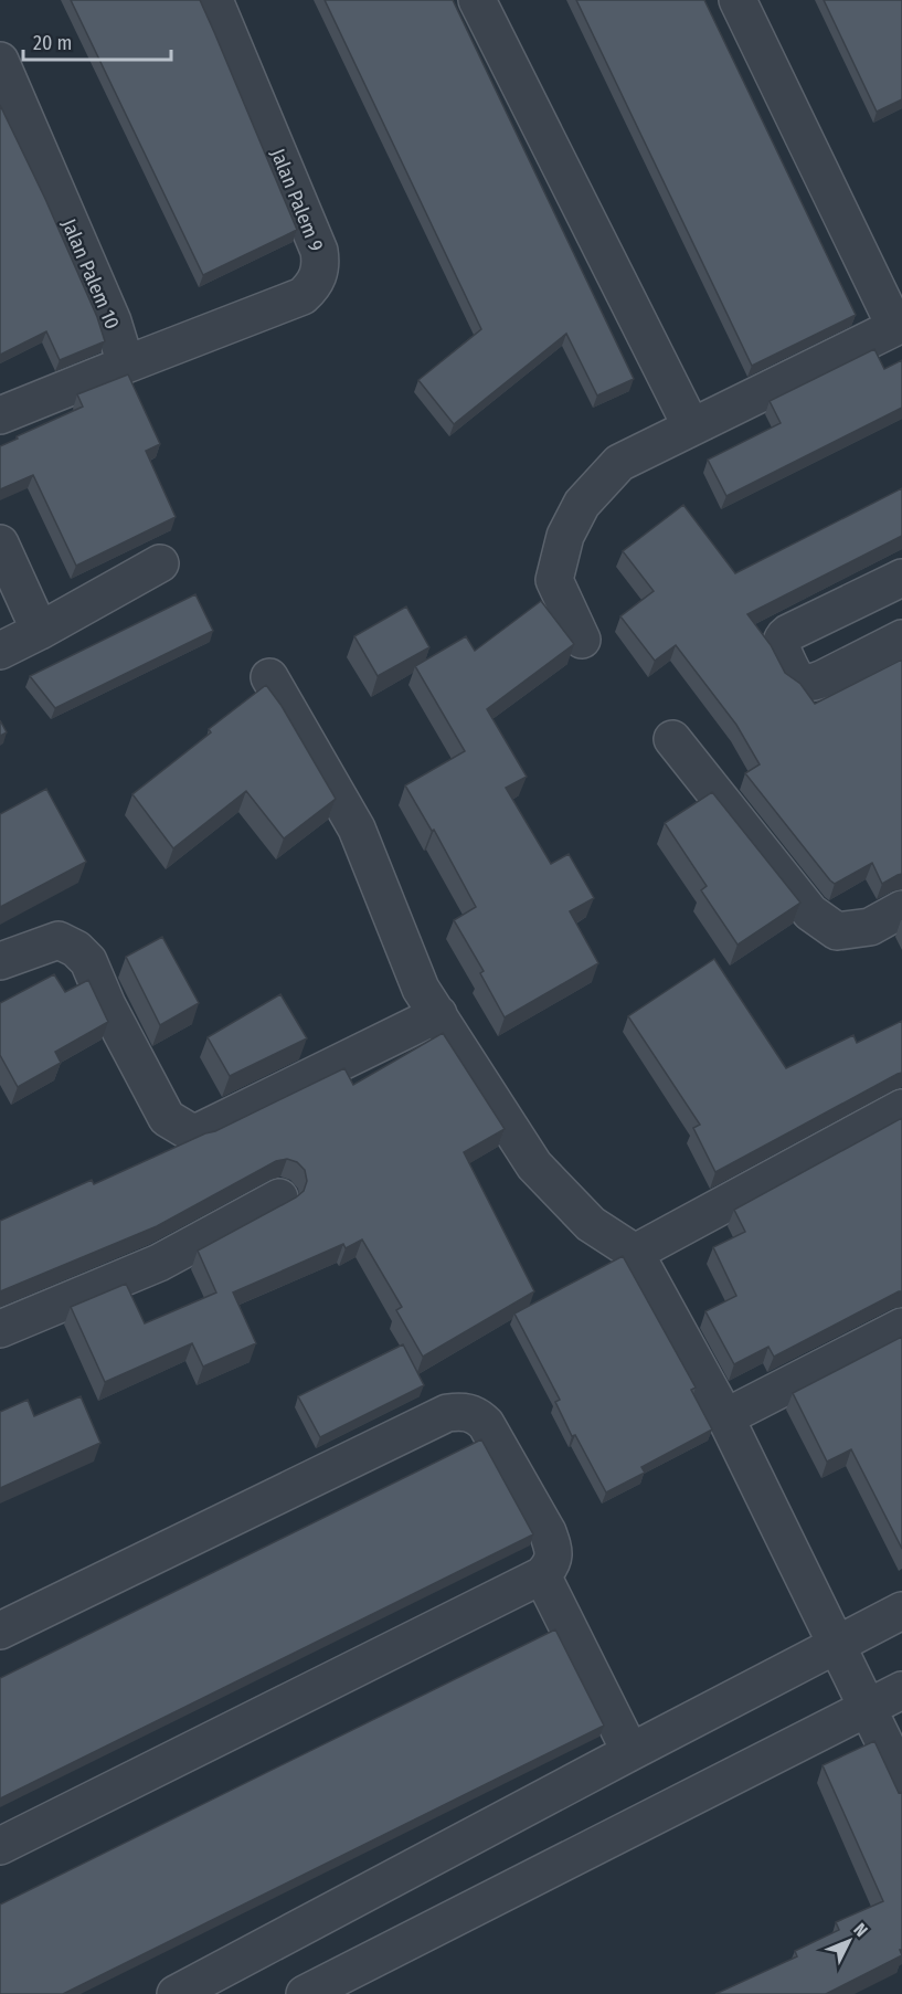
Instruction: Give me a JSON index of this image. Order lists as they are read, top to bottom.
{
  "streets": {
    "street": ["Jalan Palem 9", "Jalan Palem 10"]
  },
  "crossings": [
    ["Jalan Palem 9", "Jalan Palem 10"]
  ],
  "scale_bar": "20 m",
  "north": "top right"
}
